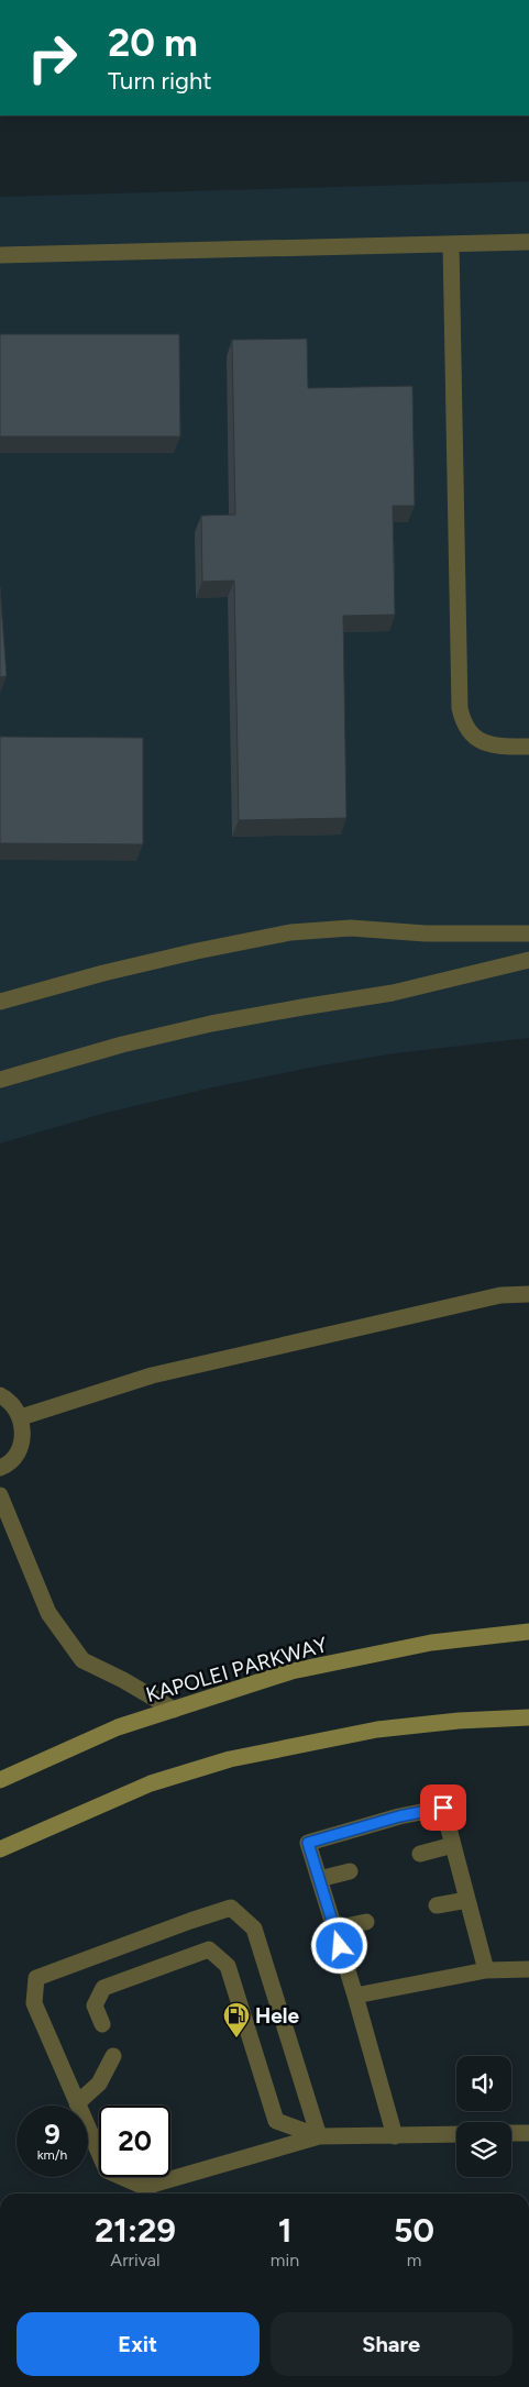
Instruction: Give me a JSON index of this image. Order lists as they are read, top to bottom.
{
  "streets": {
    "main road": ["KAPOLEI PARKWAY"]
  },
  "places": {
    "fuel station": ["Hele"]
  },
  "page": {
    "turn": ["20 m", "Turn right"],
    "speed": "9 km/h",
    "limit": "20",
    "eta": [
      "21:29",
      "Arrival",
      "1",
      "min",
      "50",
      "m"
    ],
    "buttons": ["Exit", "Share"]
  }
}
